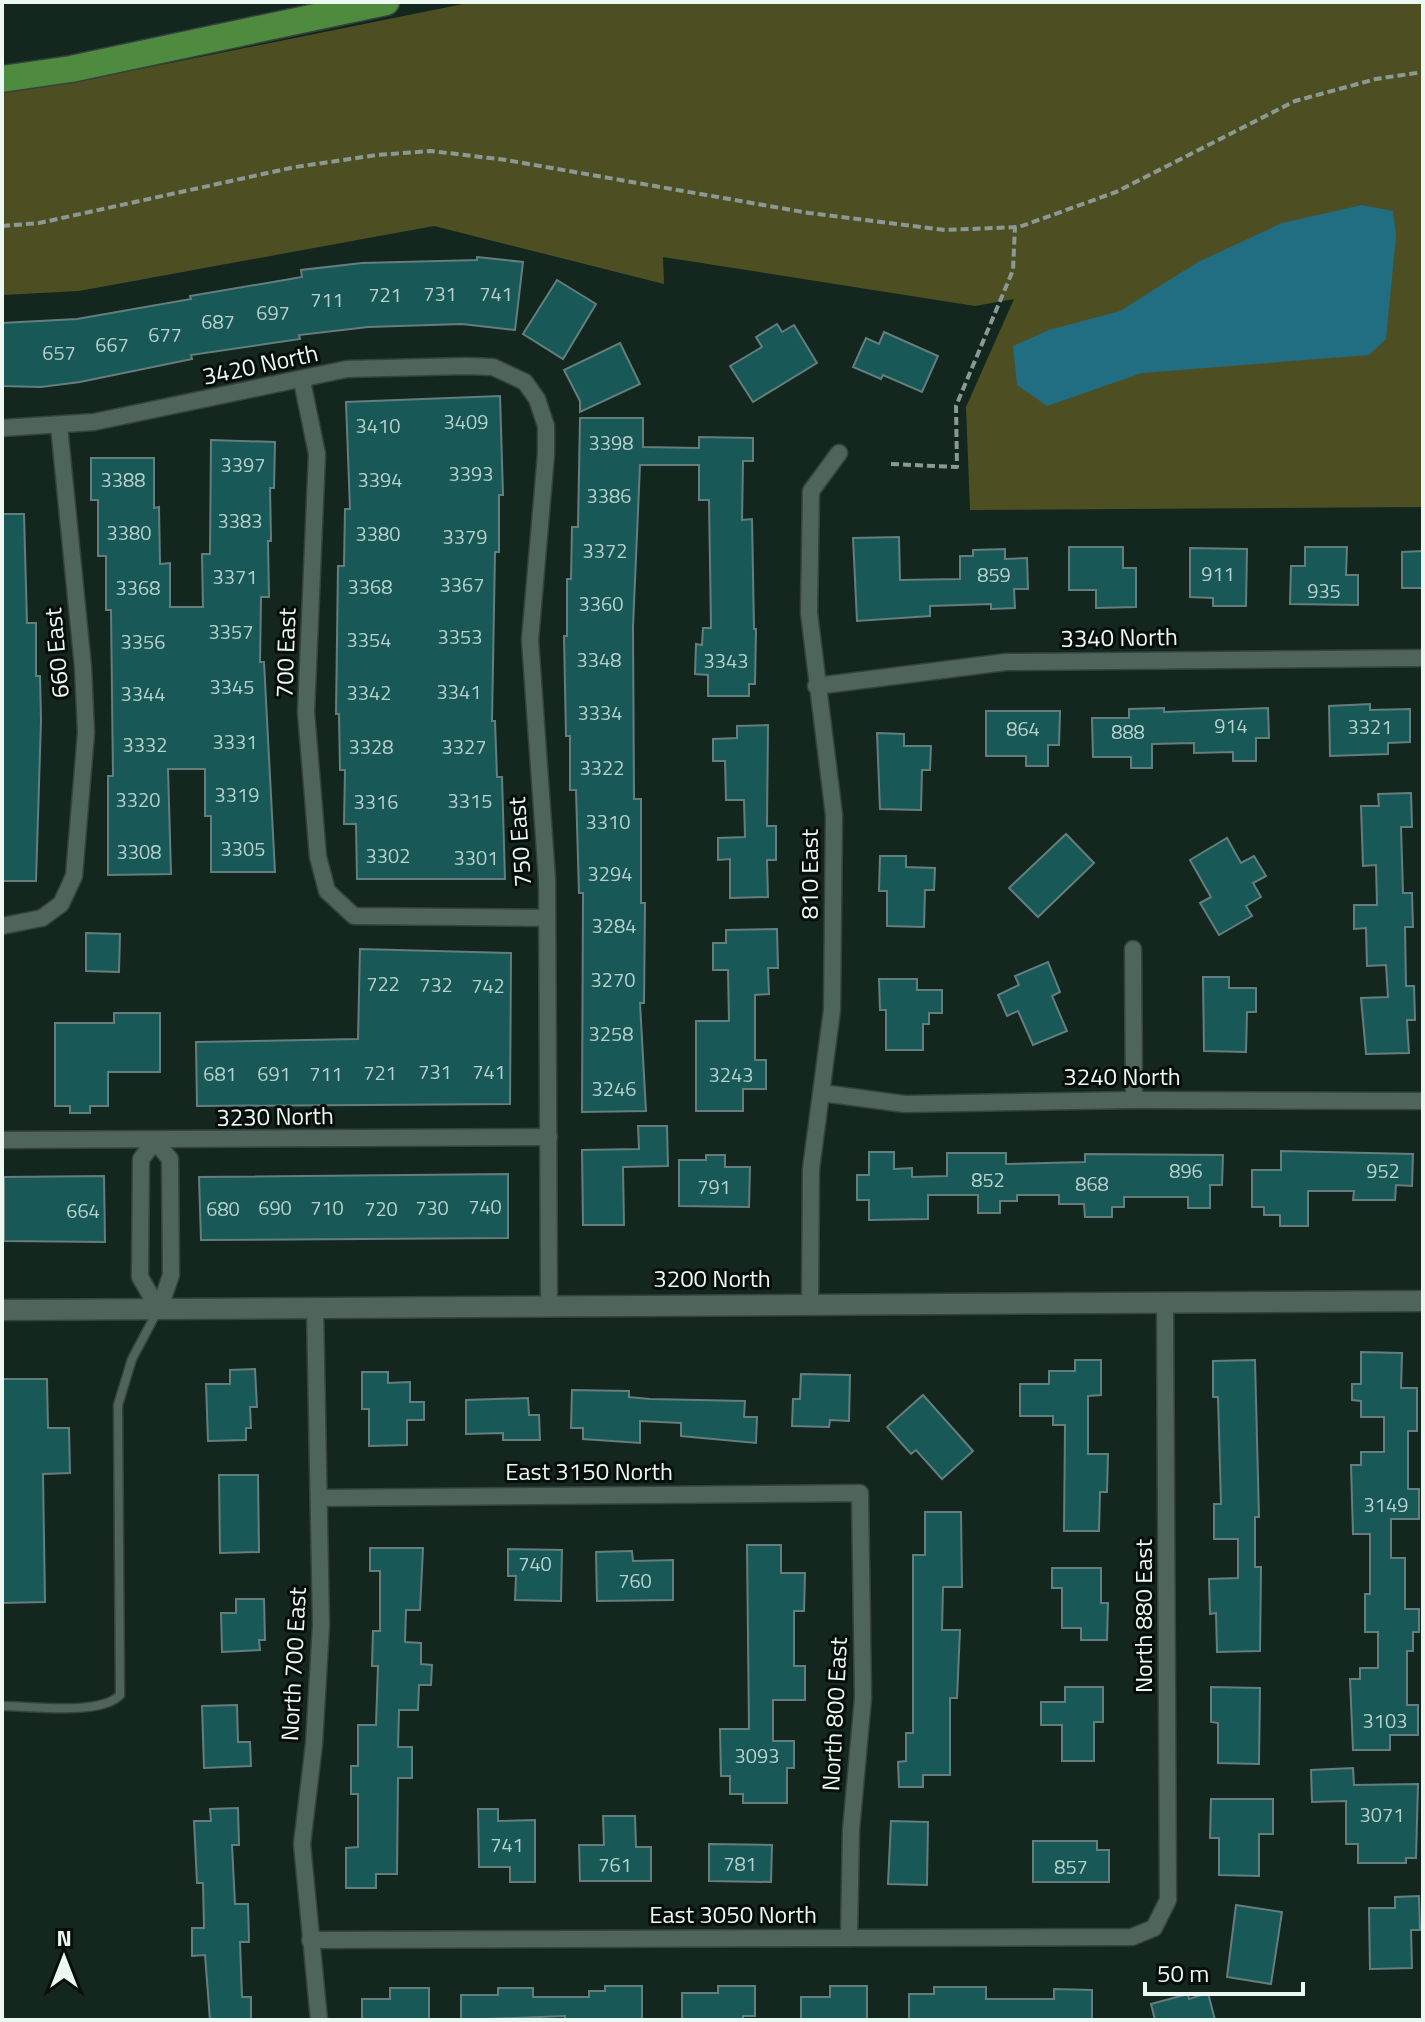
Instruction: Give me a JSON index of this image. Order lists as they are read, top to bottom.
{
  "streets": {
    "street": [
      "3420 North",
      "3340 North",
      "660 East",
      "700 East",
      "750 East",
      "810 East",
      "3240 North",
      "3230 North",
      "3200 North",
      "East 3150 North",
      "North 880 East",
      "North 700 East",
      "North 800 East",
      "East 3050 North"
    ]
  },
  "crossings": [
    ["3420 North", "660 East"],
    ["3420 North", "700 East"],
    ["3420 North", "750 East"],
    ["3340 North", "810 East"],
    ["700 East", "750 East"],
    ["750 East", "3230 North"],
    ["750 East", "3200 North"],
    ["810 East", "3240 North"],
    ["810 East", "3200 North"],
    ["3200 North", "North 880 East"],
    ["3200 North", "North 700 East"],
    ["East 3150 North", "North 700 East"],
    ["East 3150 North", "North 800 East"],
    ["North 880 East", "East 3050 North"],
    ["North 700 East", "East 3050 North"],
    ["North 800 East", "East 3050 North"]
  ],
  "house_numbers": [
    "731",
    "741",
    "721",
    "711",
    "697",
    "687",
    "677",
    "667",
    "657",
    "3409",
    "3410",
    "3398",
    "3397",
    "3393",
    "3388",
    "3394",
    "3386",
    "3383",
    "3380",
    "3380",
    "3379",
    "3372",
    "911",
    "859",
    "3371",
    "3367",
    "3368",
    "3368",
    "935",
    "3360",
    "3357",
    "3353",
    "3354",
    "3356",
    "3348",
    "3343",
    "3345",
    "3341",
    "3342",
    "3344",
    "3334",
    "914",
    "3321",
    "864",
    "888",
    "3331",
    "3332",
    "3328",
    "3327",
    "3322",
    "3319",
    "3320",
    "3315",
    "3316",
    "3310",
    "3305",
    "3308",
    "3302",
    "3301",
    "3294",
    "3284",
    "3270",
    "722",
    "732",
    "742",
    "3258",
    "731",
    "741",
    "721",
    "681",
    "691",
    "711",
    "3243",
    "3246",
    "896",
    "952",
    "852",
    "868",
    "791",
    "740",
    "690",
    "710",
    "730",
    "680",
    "720",
    "664",
    "3149",
    "740",
    "760",
    "3103",
    "3093",
    "3071",
    "741",
    "781",
    "761",
    "857"
  ],
  "scale_bar": "50 m",
  "north": "top"
}
